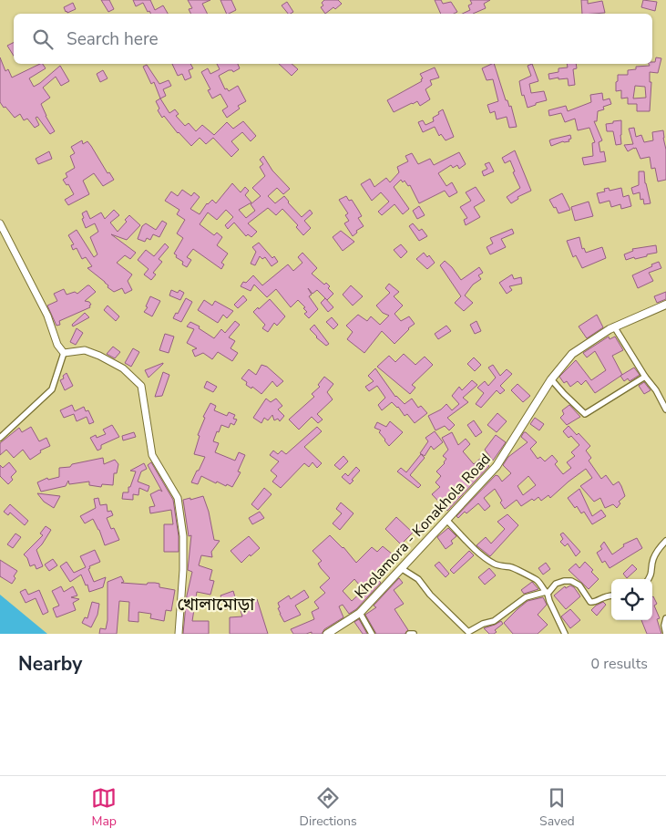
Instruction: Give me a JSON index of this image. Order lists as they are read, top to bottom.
{
  "streets": {
    "main road": ["Kholamora - Konakhola Road"]
  },
  "districts": ["খোলামোড়া"],
  "page": {
    "search": "Search here",
    "heading": ["Nearby", "0 results"],
    "nav": ["Map", "Directions", "Saved"]
  }
}
